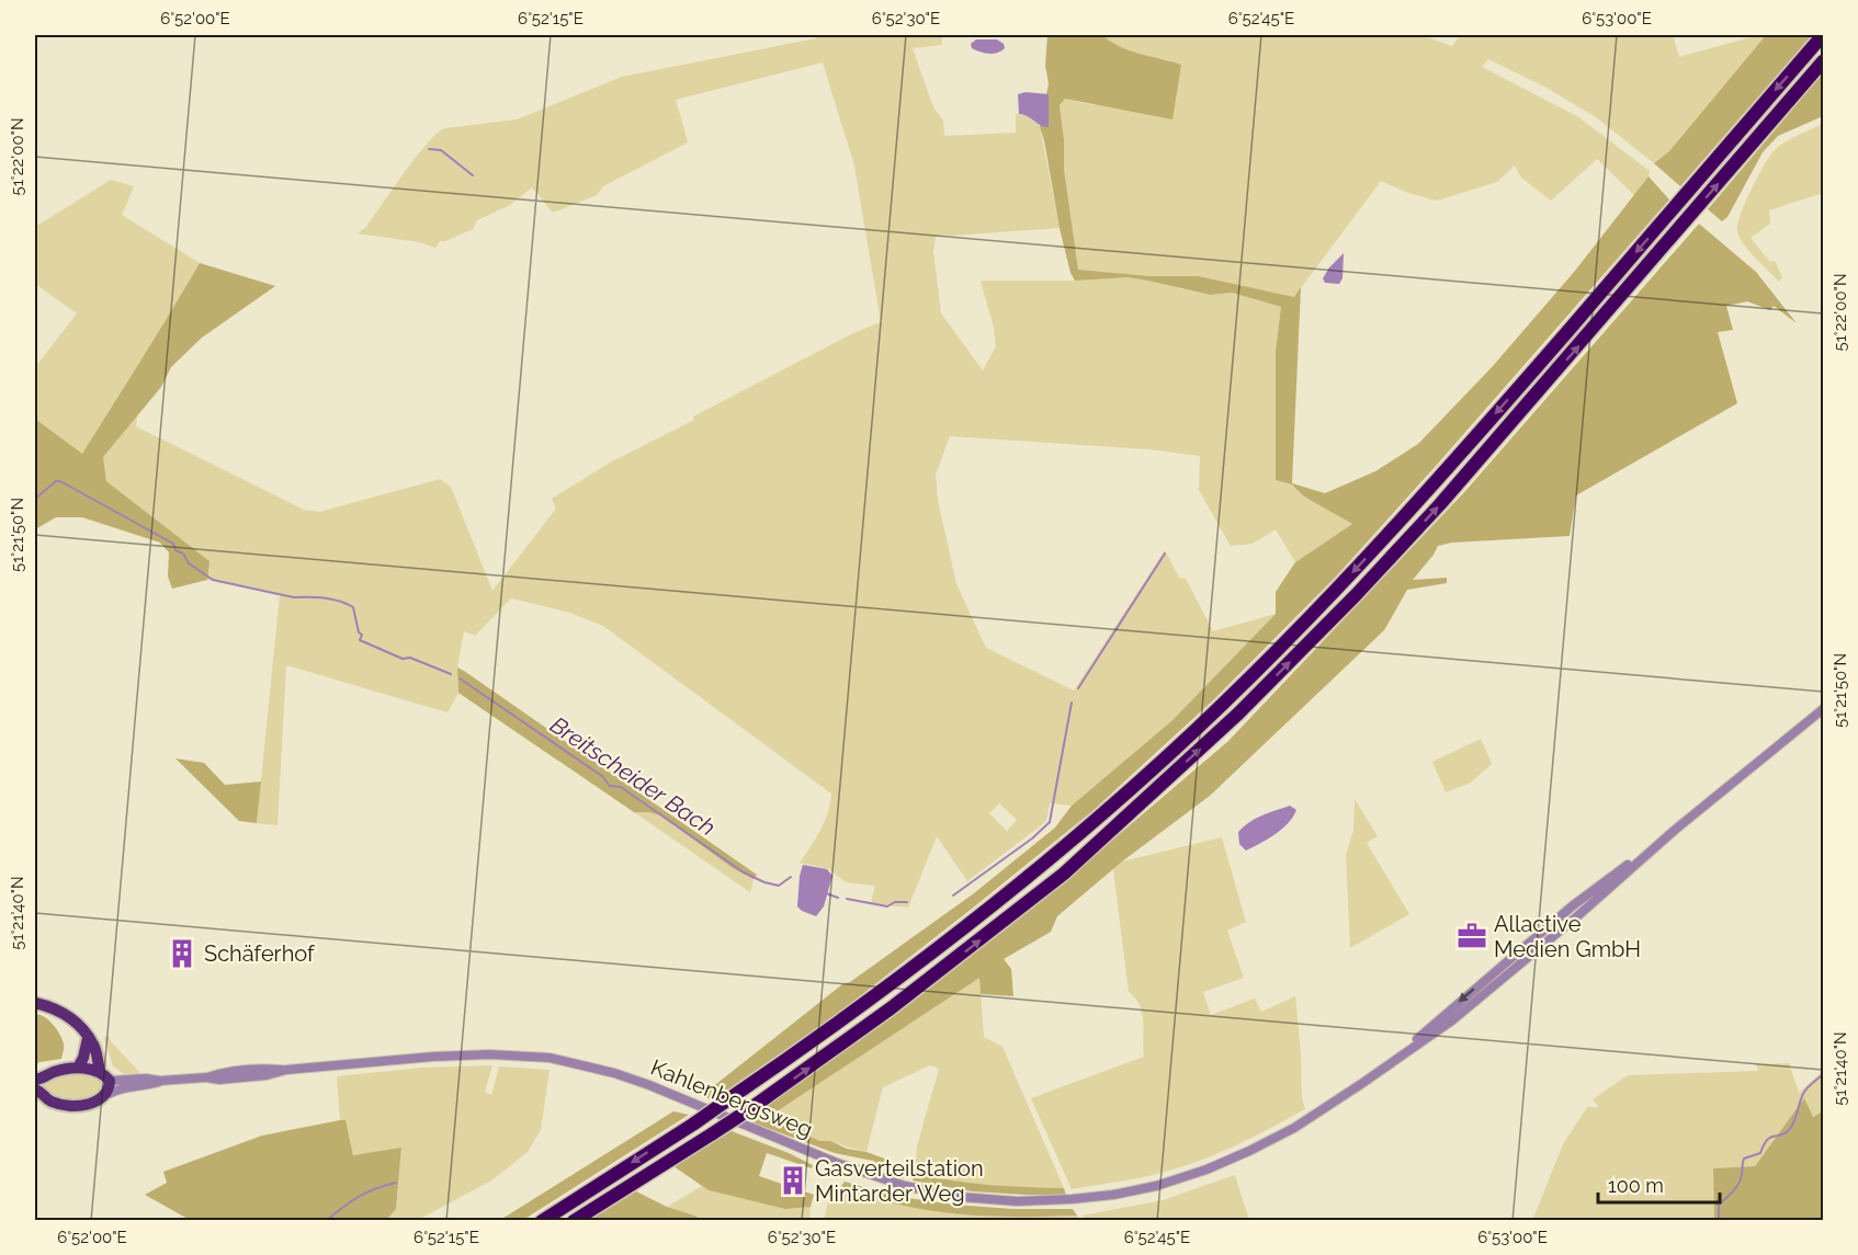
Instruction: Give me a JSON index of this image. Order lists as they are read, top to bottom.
{
  "streets": {
    "main road": ["Kahlenbergsweg"]
  },
  "water": ["Breitscheider Bach"],
  "places": {
    "office": ["Allactive Medien GmbH"],
    "building": ["Schäferhof", "Gasverteilstation Mintarder Weg"]
  },
  "scale_bar": "100 m",
  "coordinates": [
    "6°52'00\"E",
    "6°52'15\"E",
    "6°52'30\"E",
    "6°52'45\"E",
    "6°53'00\"E",
    "51°22'00\"N",
    "51°21'50\"N",
    "51°21'40\"N"
  ]
}
